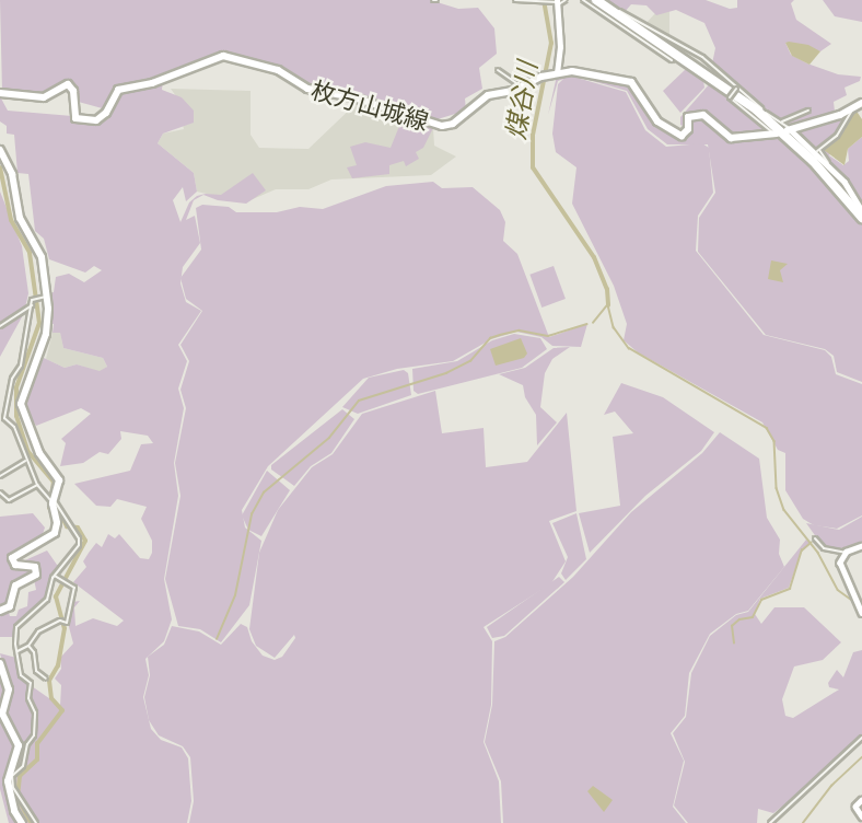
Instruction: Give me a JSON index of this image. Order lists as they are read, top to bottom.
{
  "streets": {
    "main road": ["枚方山城線"]
  },
  "water": ["煤谷川"]
}
